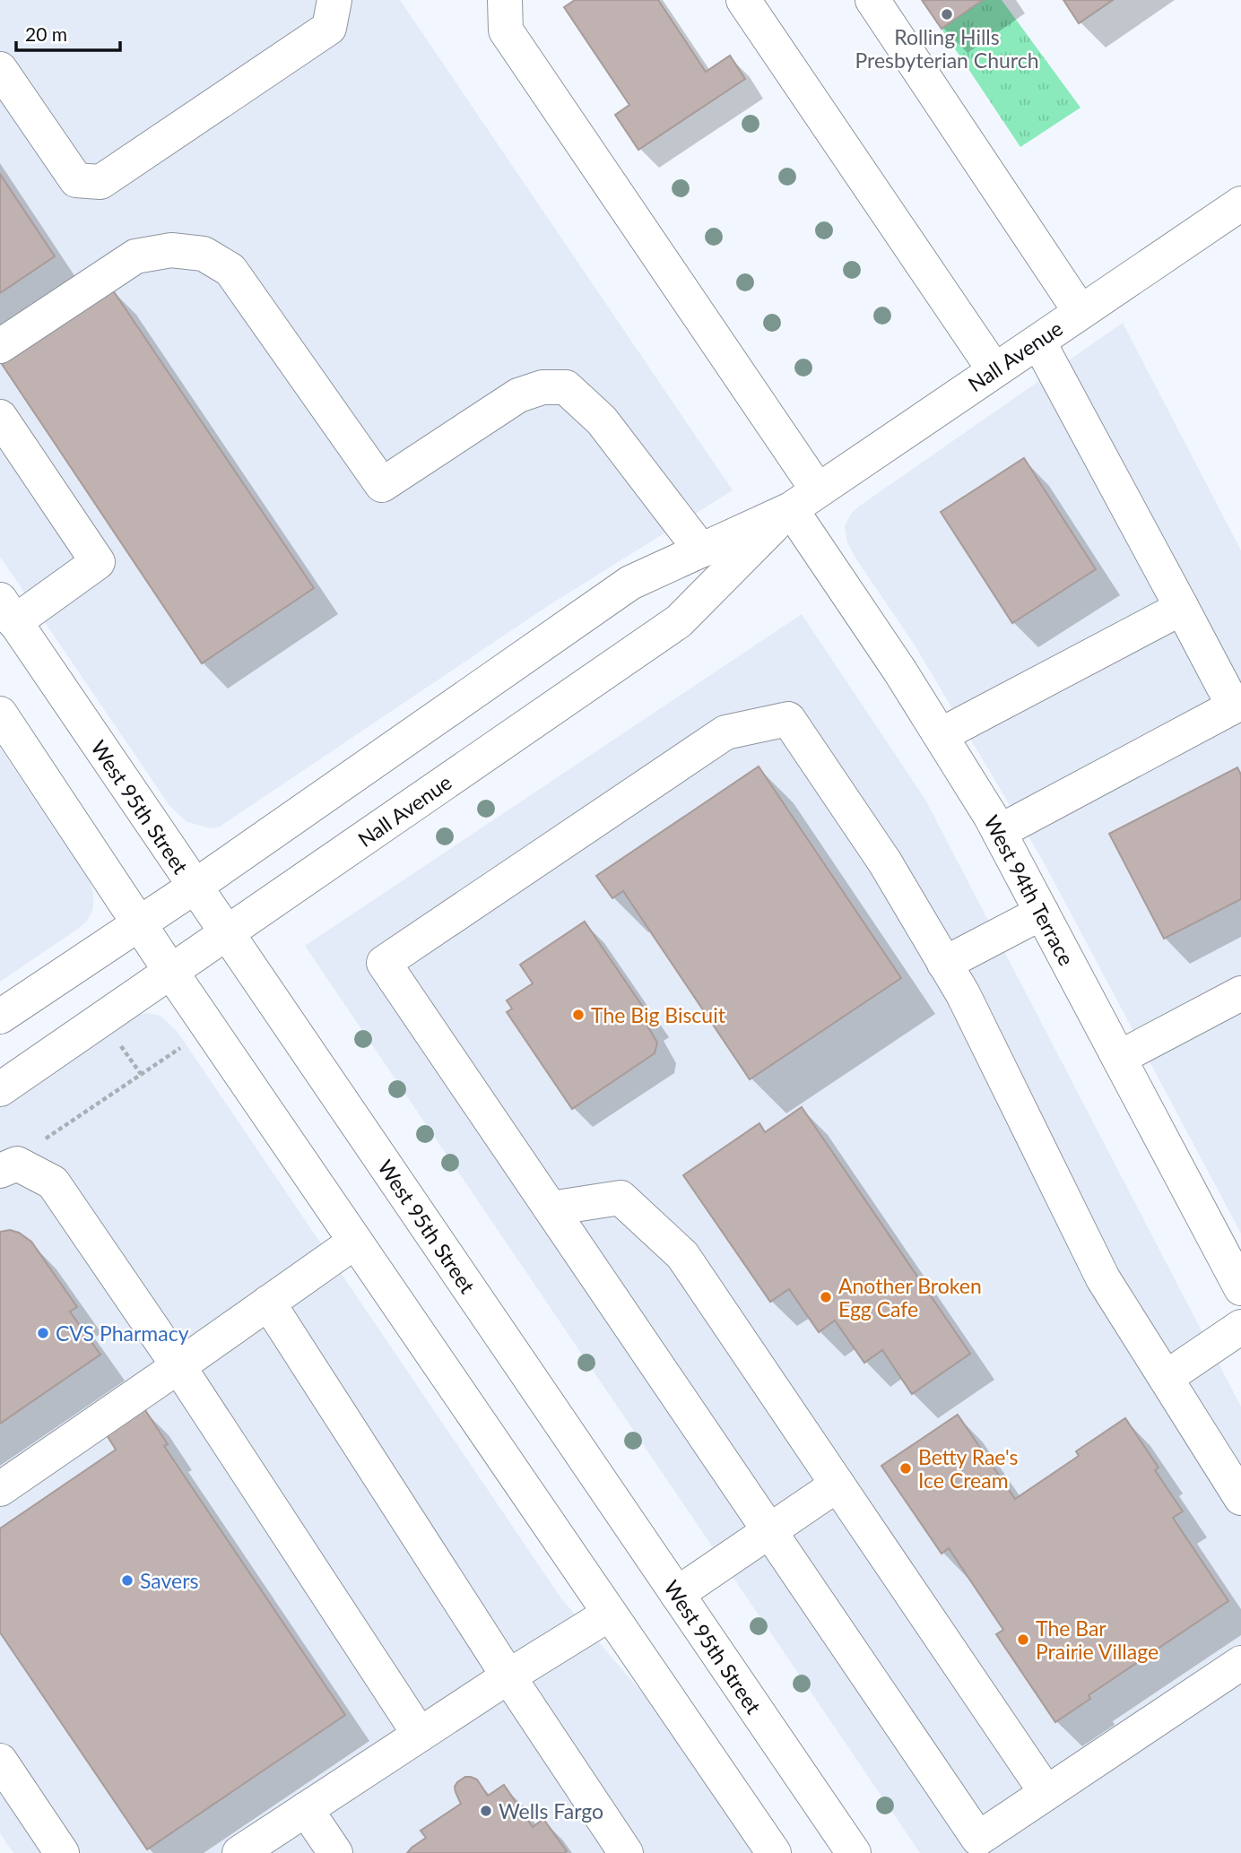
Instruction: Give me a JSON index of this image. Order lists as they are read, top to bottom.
{
  "streets": {
    "main road": ["Nall Avenue", "West 95th Street", "West 94th Terrace"]
  },
  "crossings": [
    ["Nall Avenue", "West 95th Street"],
    ["Nall Avenue", "West 94th Terrace"]
  ],
  "places": [
    "Rolling Hills Presbyterian Church",
    "The Big Biscuit",
    "Another Broken Egg Cafe",
    "CVS Pharmacy",
    "Betty Rae's Ice Cream",
    "Savers",
    "The Bar Prairie Village",
    "Wells Fargo"
  ],
  "scale_bar": "20 m"
}
